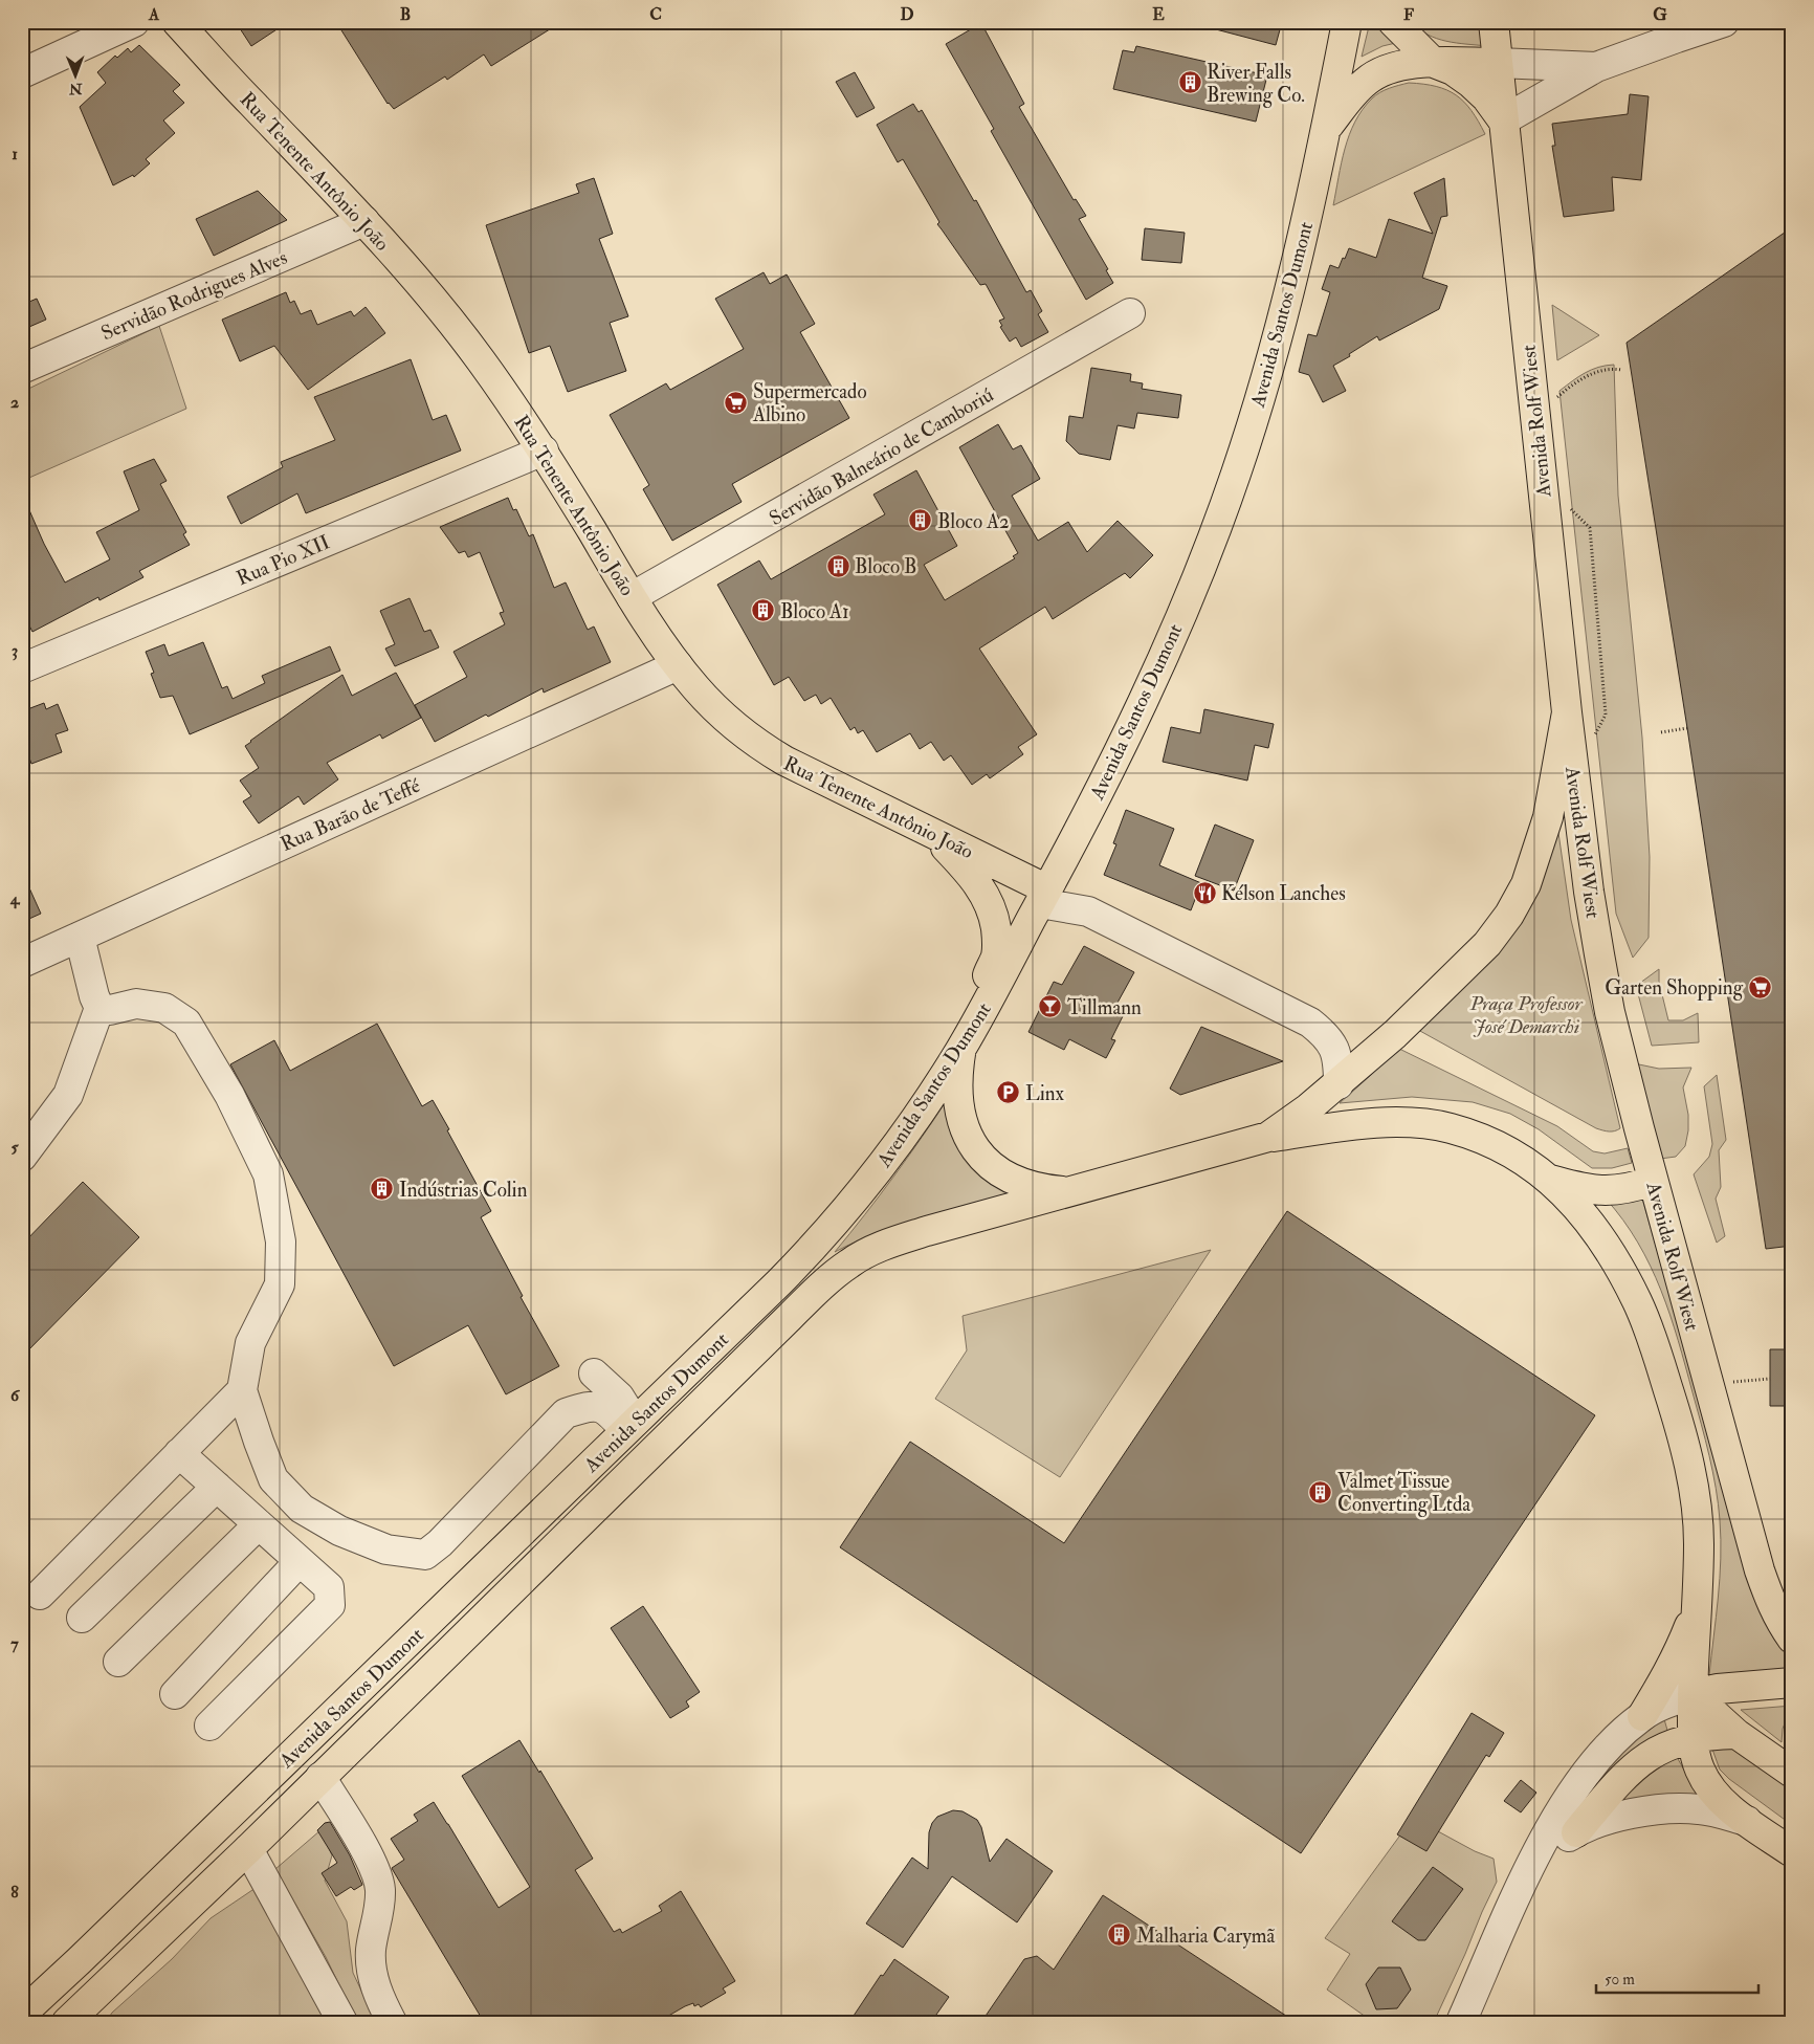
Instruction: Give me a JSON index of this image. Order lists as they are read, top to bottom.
{
  "streets": {
    "main road": ["Rua Tenente Antônio João", "Avenida Santos Dumont", "Avenida Rolf Wiest"],
    "street": [
      "Servidão Rodrigues Alves",
      "Servidão Balneário de Camboriú",
      "Rua Pio XII",
      "Rua Barão de Teffé"
    ]
  },
  "crossings": [
    ["Rua Tenente Antônio João", "Servidão Rodrigues Alves"],
    ["Rua Tenente Antônio João", "Avenida Santos Dumont"],
    ["Rua Tenente Antônio João", "Servidão Balneário de Camboriú"],
    ["Rua Tenente Antônio João", "Rua Pio XII"],
    ["Rua Tenente Antônio João", "Rua Barão de Teffé"]
  ],
  "parks": ["Praça Professor José Demarchi"],
  "places": {
    "building": [
      "River Falls Brewing Co.",
      "Bloco A2",
      "Bloco B",
      "Bloco A1",
      "Indústrias Colin",
      "Valmet Tissue Converting Ltda",
      "Malharia Carymã"
    ],
    "supermarket": ["Supermercado Albino", "Garten Shopping"],
    "restaurant": ["Kélson Lanches"],
    "bar": ["Tillmann"],
    "parking": ["Linx"]
  },
  "scale_bar": "50 m",
  "north": "bottom",
  "grid": {
    "columns": [
      "A",
      "B",
      "C",
      "D",
      "E",
      "F",
      "G"
    ],
    "rows": [
      "1",
      "2",
      "3",
      "4",
      "5",
      "6",
      "7",
      "8"
    ]
  }
}
